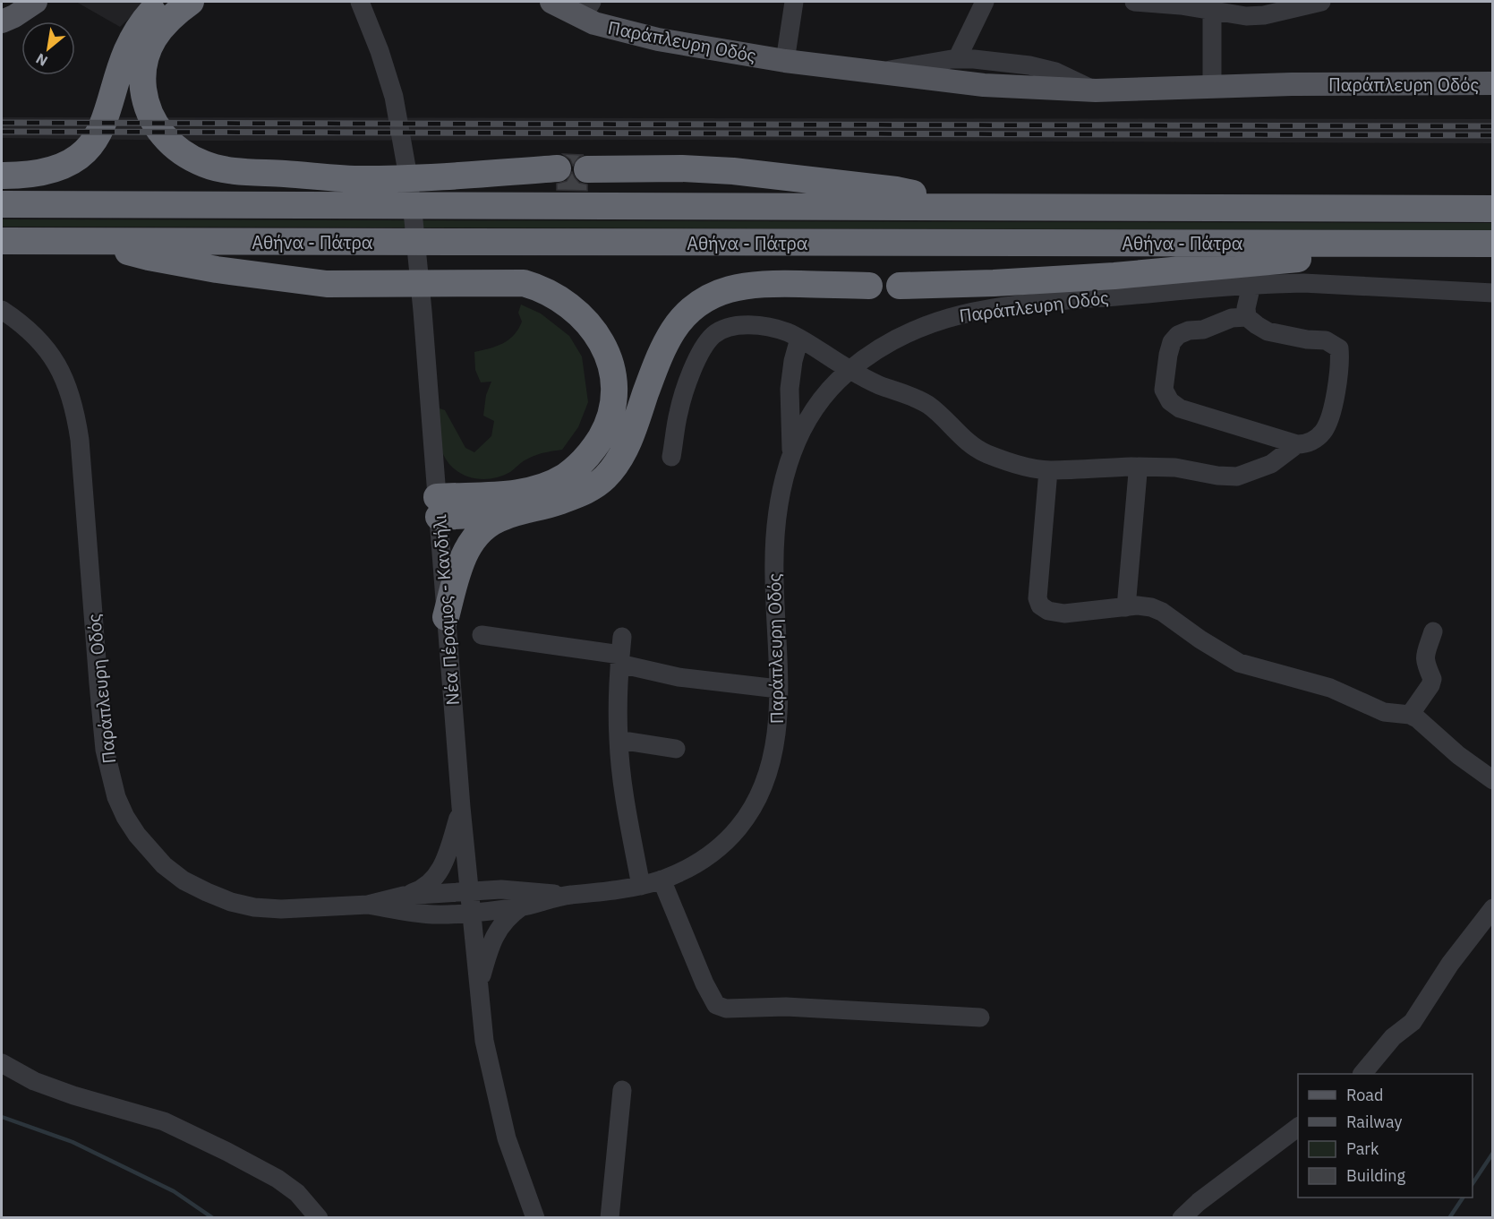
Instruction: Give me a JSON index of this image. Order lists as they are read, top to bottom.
{
  "streets": {
    "highway": ["Αθήνα - Πάτρα"],
    "main road": ["Παράπλευρη Οδός"],
    "street": ["Νέα Πέραμος - Κανδήλι"]
  },
  "crossings": [
    ["Παράπλευρη Οδός", "Νέα Πέραμος - Κανδήλι"]
  ],
  "legend": [
    "Road",
    "Railway",
    "Park",
    "Building"
  ],
  "north": "bottom left"
}
